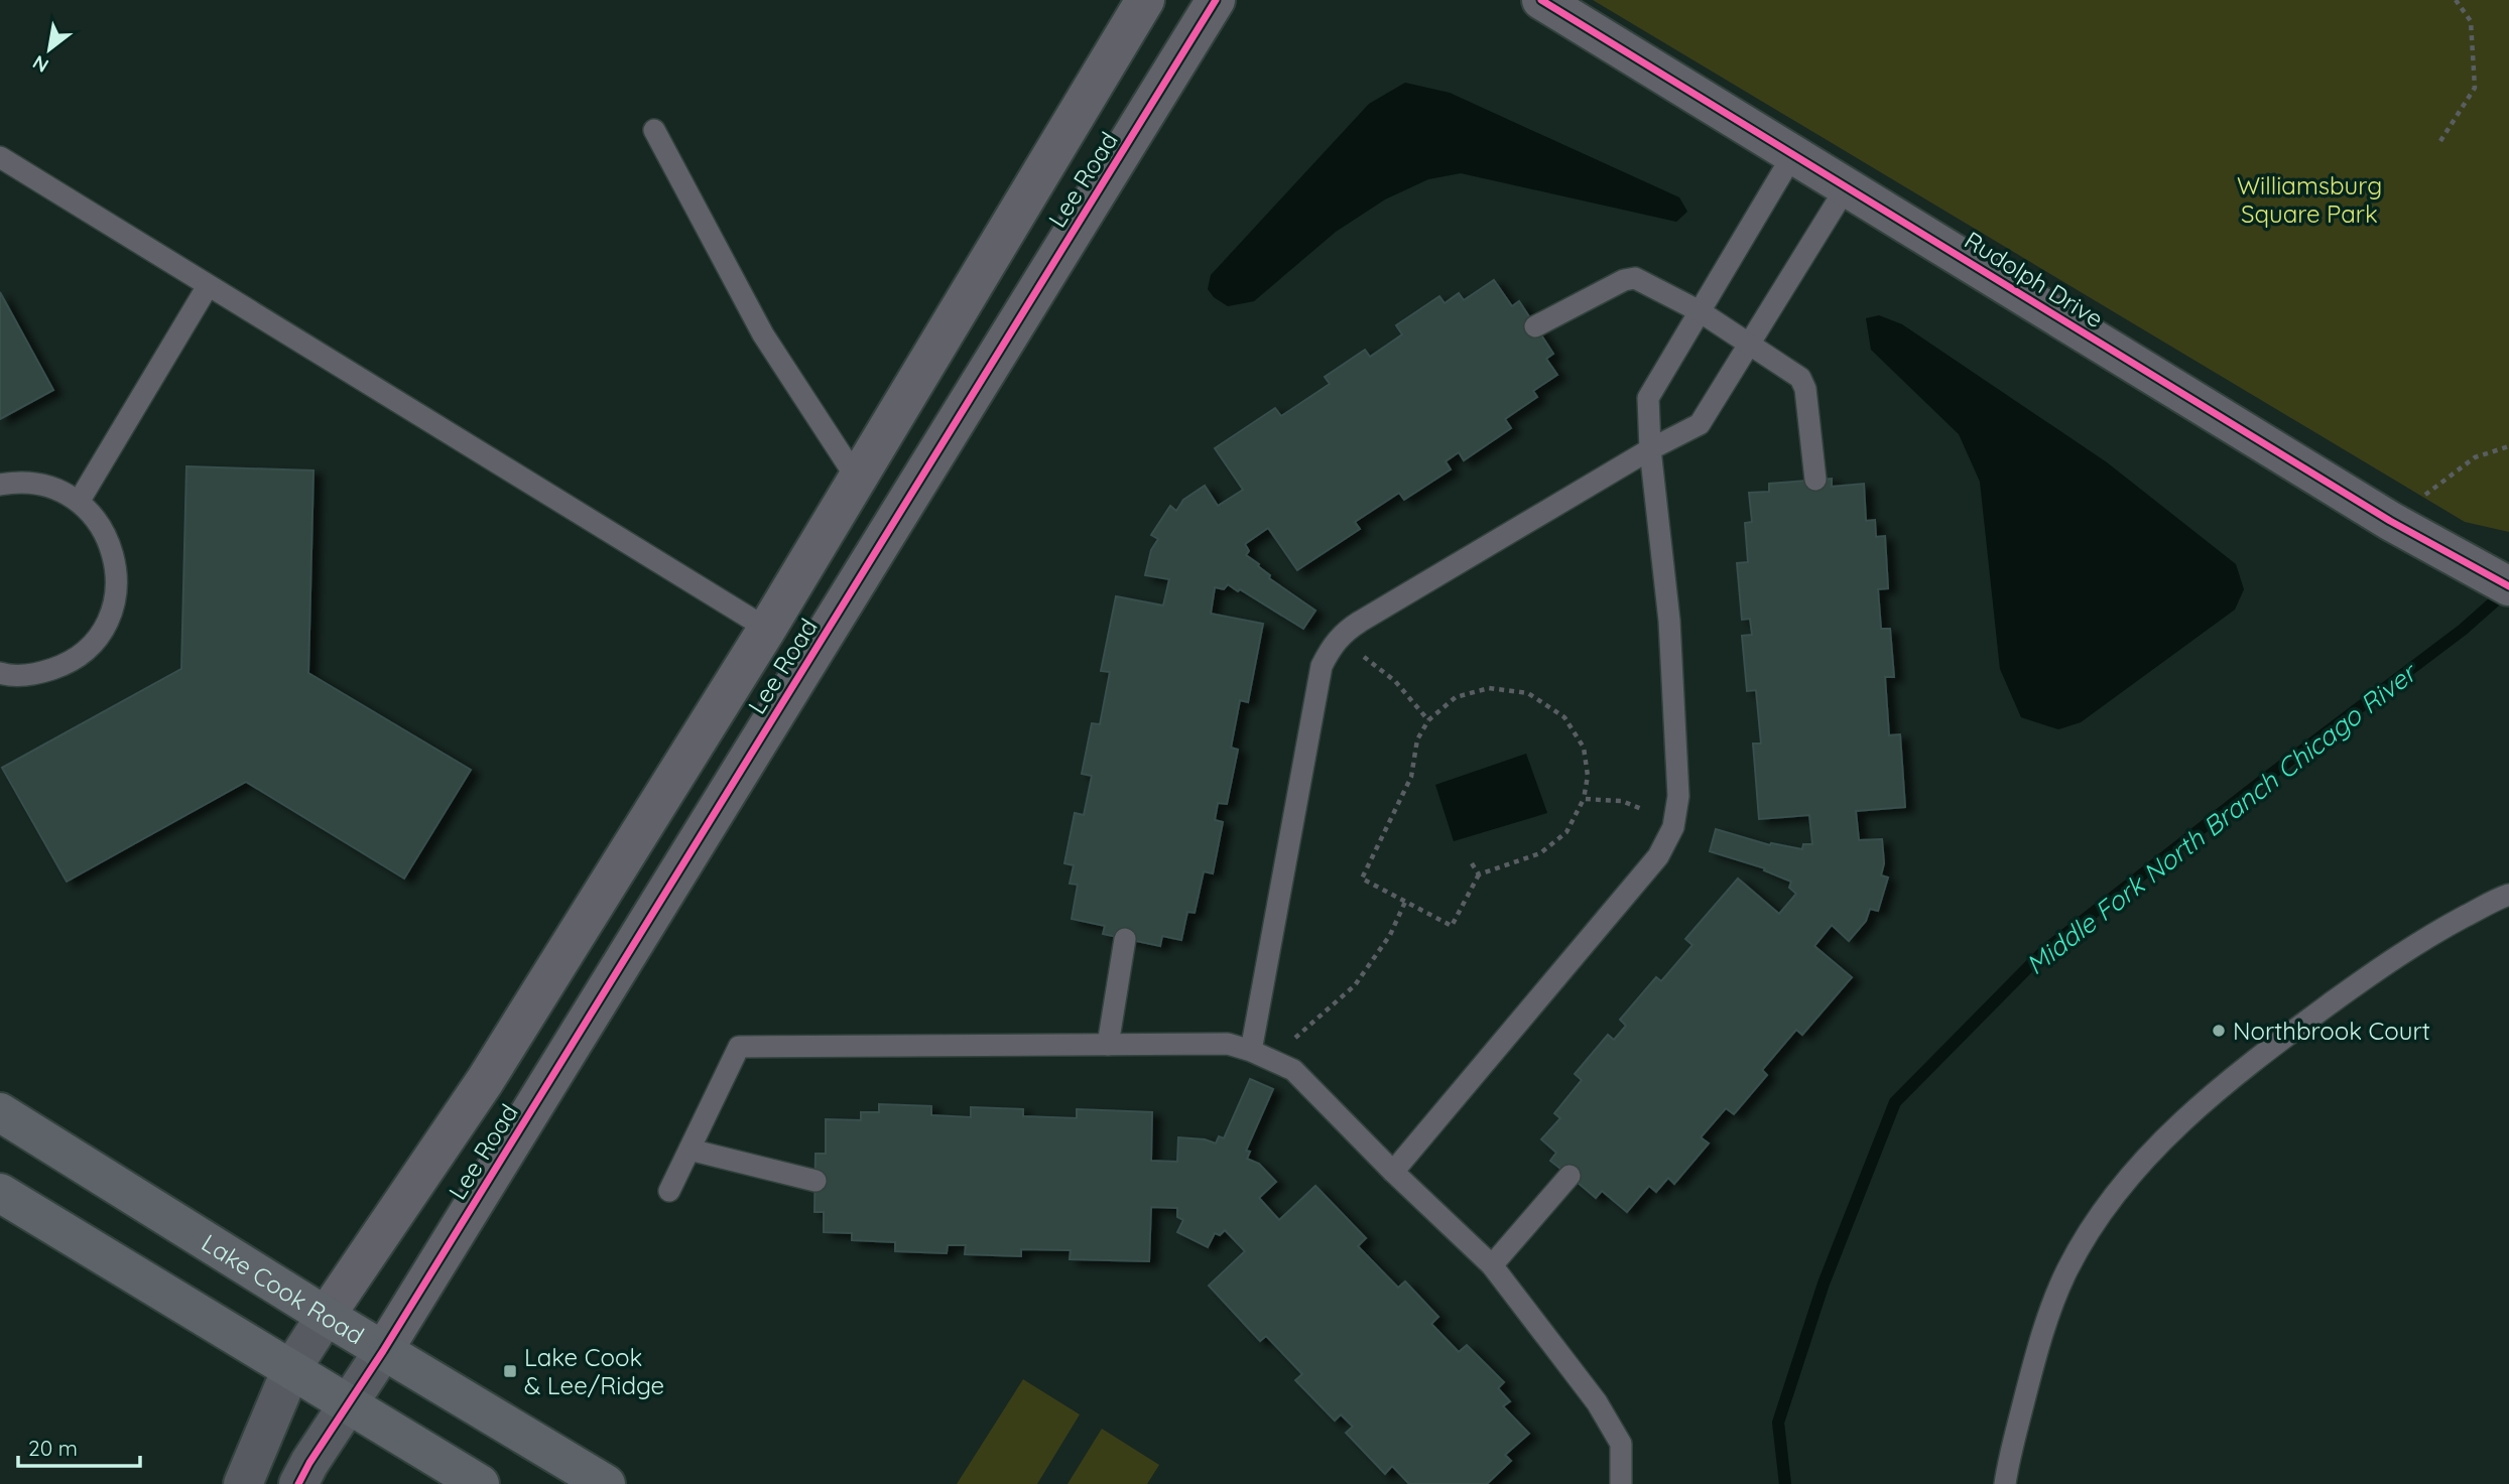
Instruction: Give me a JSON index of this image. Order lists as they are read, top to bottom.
{
  "streets": {
    "main road": ["Lake Cook Road"],
    "street": ["Lee Road", "Rudolph Drive"]
  },
  "crossings": [
    ["Lee Road", "Lake Cook Road"]
  ],
  "water": ["Middle Fork North Branch Chicago River"],
  "parks": ["Williamsburg Square Park"],
  "places": {
    "other": ["Northbrook Court"],
    "transit": ["Lake Cook & Lee/Ridge"]
  },
  "scale_bar": "20 m",
  "north": "bottom left"
}
